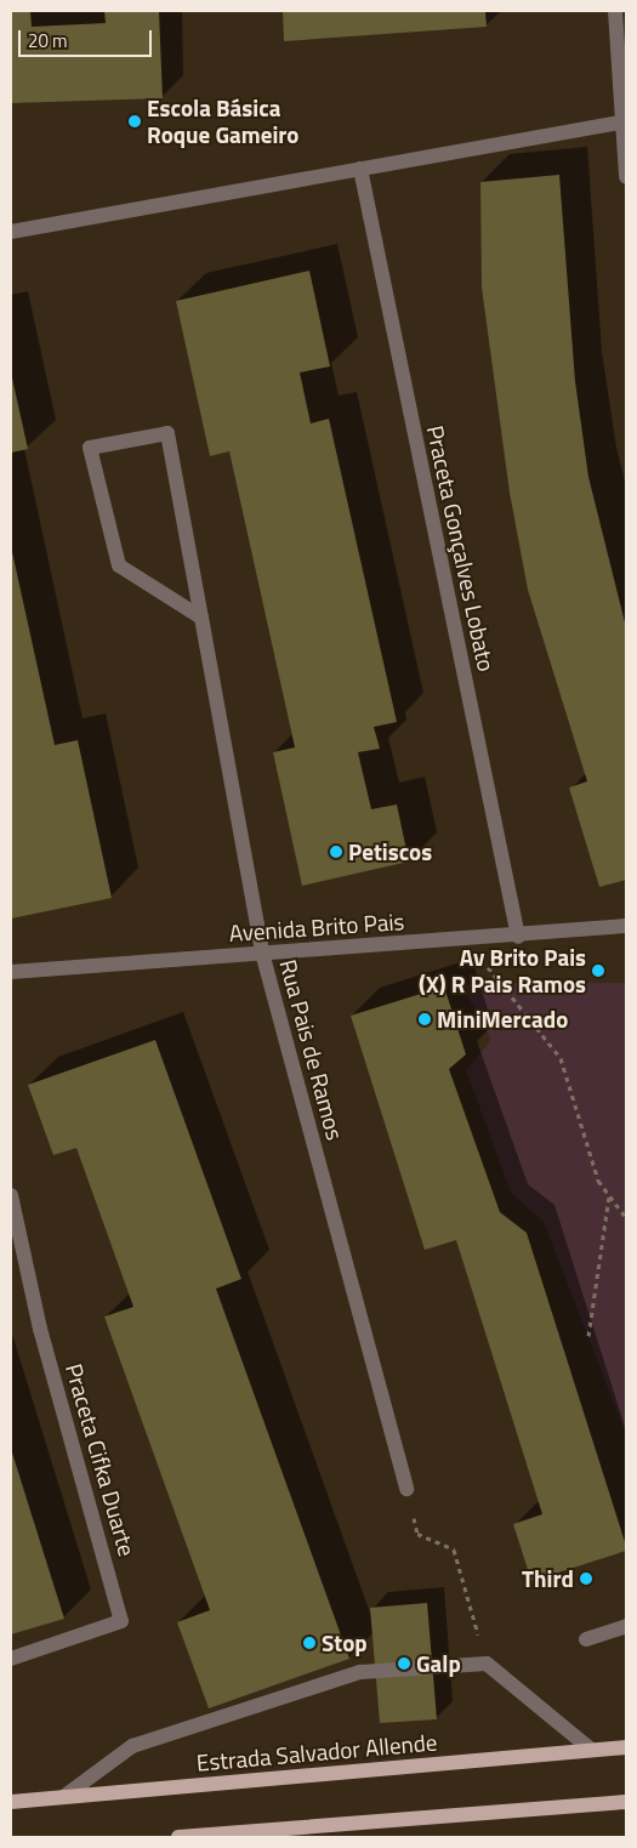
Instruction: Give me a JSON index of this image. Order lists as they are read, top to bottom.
{
  "streets": {
    "main road": ["Estrada Salvador Allende"],
    "street": [
      "Praceta Gonçalves Lobato",
      "Avenida Brito Pais",
      "Rua Pais de Ramos",
      "Praceta Cifka Duarte"
    ]
  },
  "crossings": [
    ["Praceta Gonçalves Lobato", "Avenida Brito Pais"],
    ["Avenida Brito Pais", "Rua Pais de Ramos"]
  ],
  "places": [
    "Escola Básica Roque Gameiro",
    "Petiscos",
    "Av Brito Pais (X) R Pais Ramos",
    "MiniMercado",
    "Third",
    "Stop",
    "Galp"
  ],
  "scale_bar": "20 m"
}
